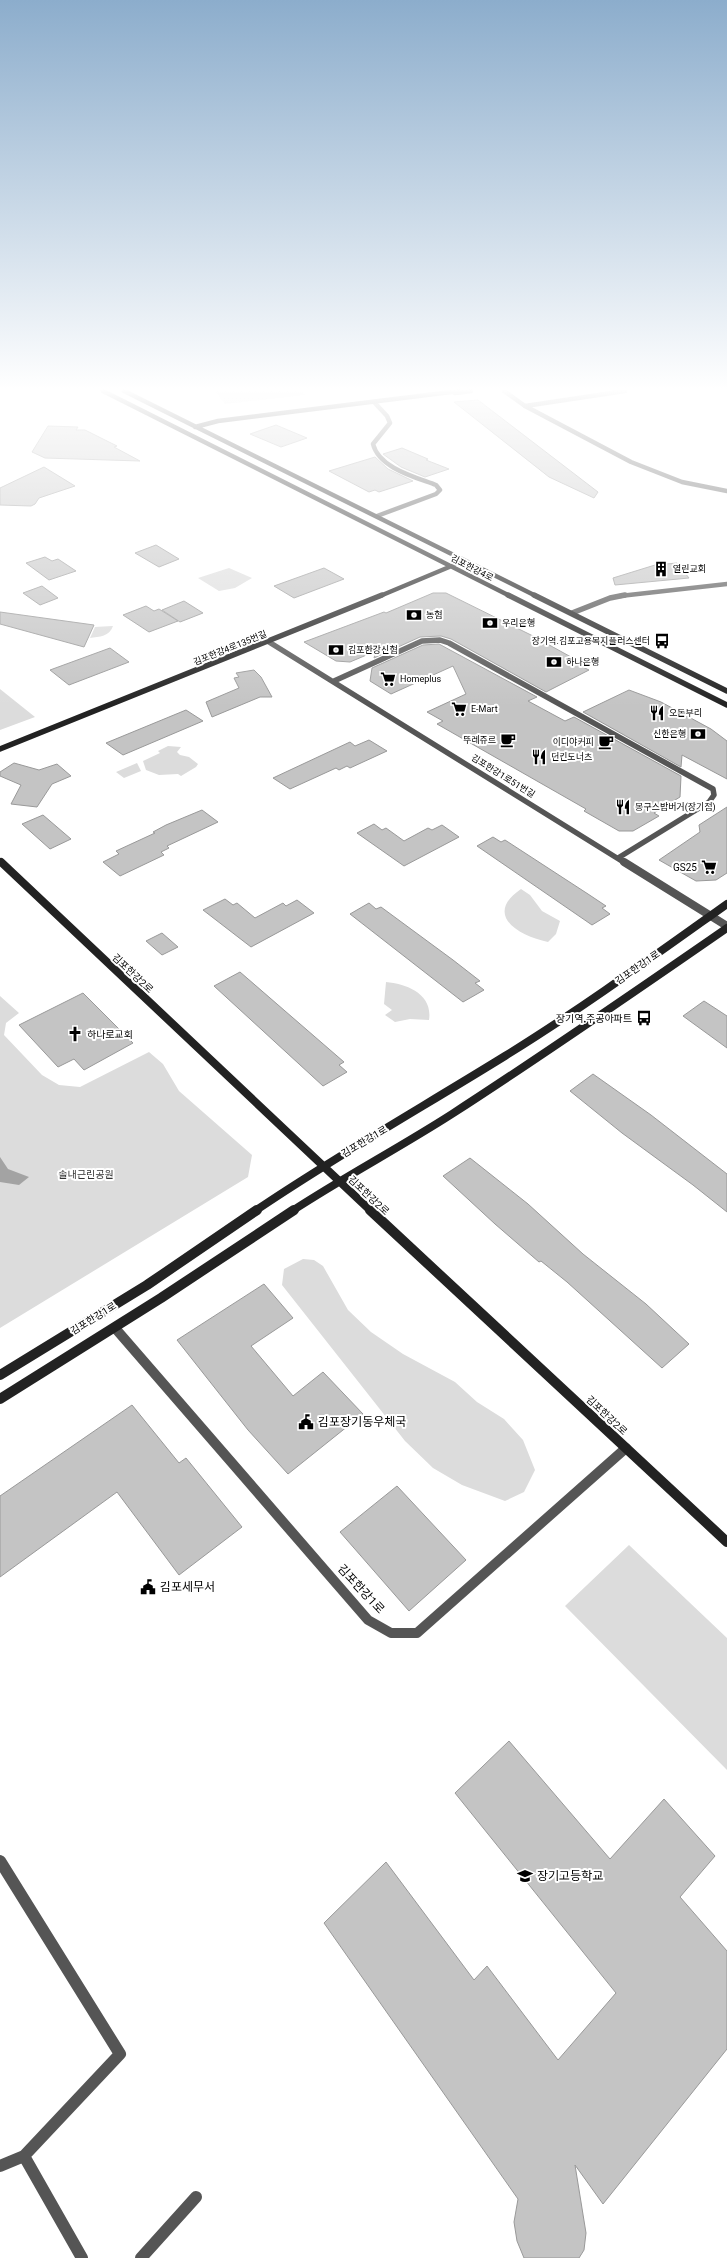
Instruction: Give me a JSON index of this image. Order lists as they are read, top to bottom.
{
  "streets": {
    "street": [
      "김포한강4로",
      "김포한강4로135번길",
      "김포한강1로51번길",
      "김포한강1로",
      "김포한강2로"
    ]
  },
  "crossings": [
    ["김포한강4로", "김포한강4로135번길"],
    ["김포한강4로135번길", "김포한강1로51번길"],
    ["김포한강1로51번길", "김포한강1로"],
    ["김포한강1로", "김포한강2로"]
  ],
  "parks": ["솔내근린공원"],
  "places": {
    "building": ["열린교회"],
    "bank": [
      "농협",
      "우리은행",
      "김포한강신협",
      "하나은행",
      "신한은행"
    ],
    "bus stop": ["장기역.김포고용복지플러스센터", "장기역.주공아파트"],
    "supermarket": ["Homeplus", "E-Mart", "GS25"],
    "restaurant": ["오돈부리", "던킨도너츠", "봉구스밥버거(장기점)"],
    "cafe": ["뚜레쥬르", "이디야커피"],
    "church": ["하나로교회"],
    "public building": ["김포장기동우체국", "김포세무서"],
    "school or university": ["장기고등학교"]
  }
}
